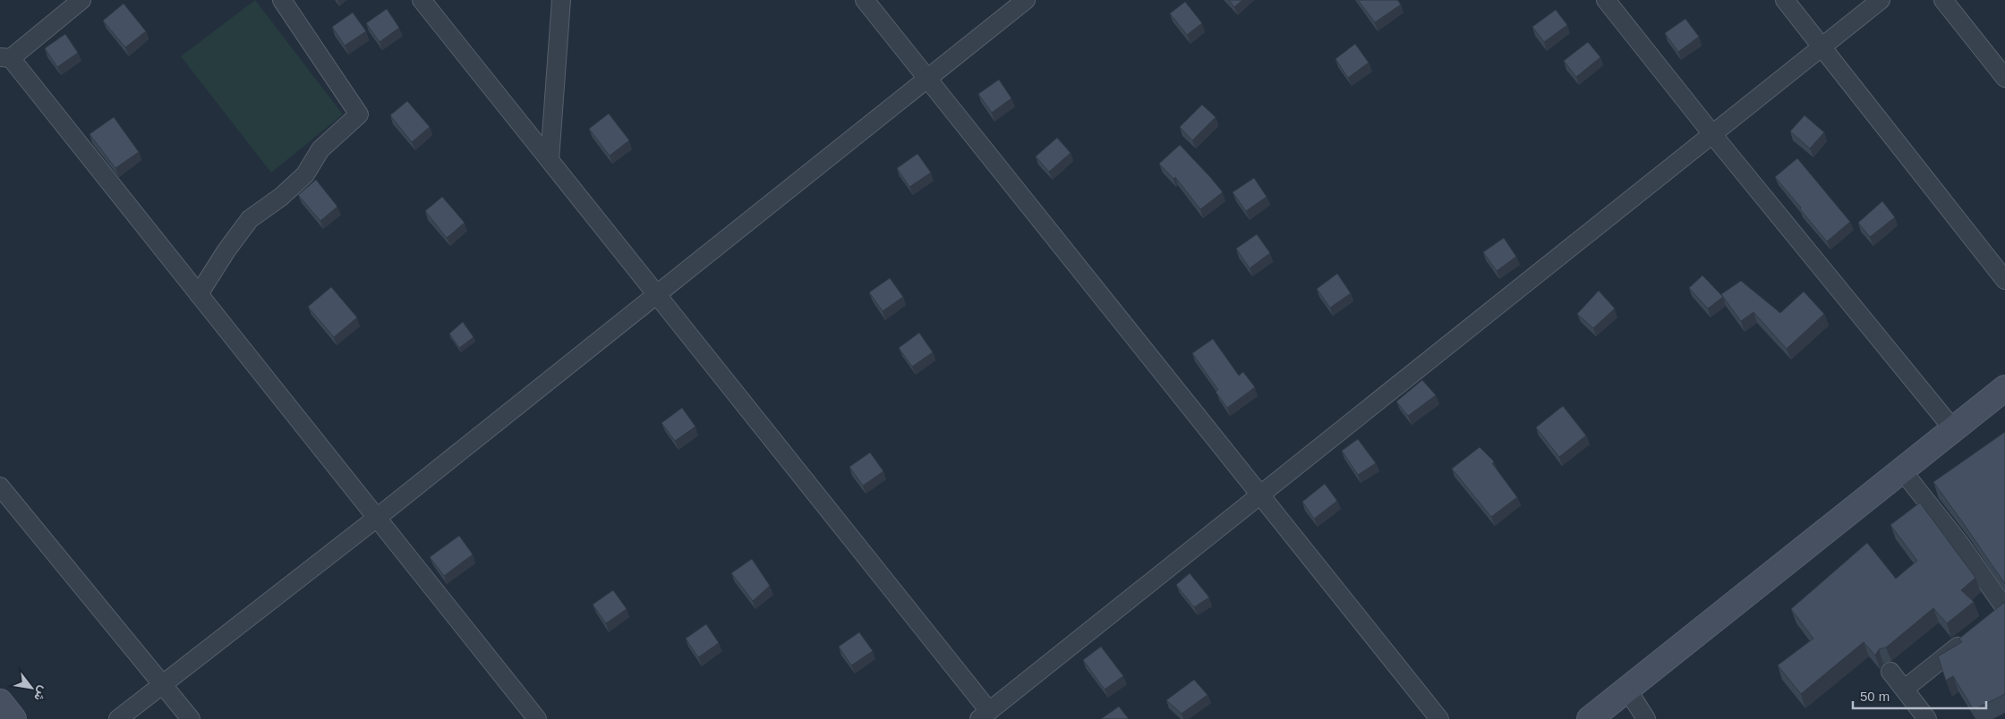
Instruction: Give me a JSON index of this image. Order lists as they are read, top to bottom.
{
  "scale_bar": "50 m",
  "north": "bottom right"
}
